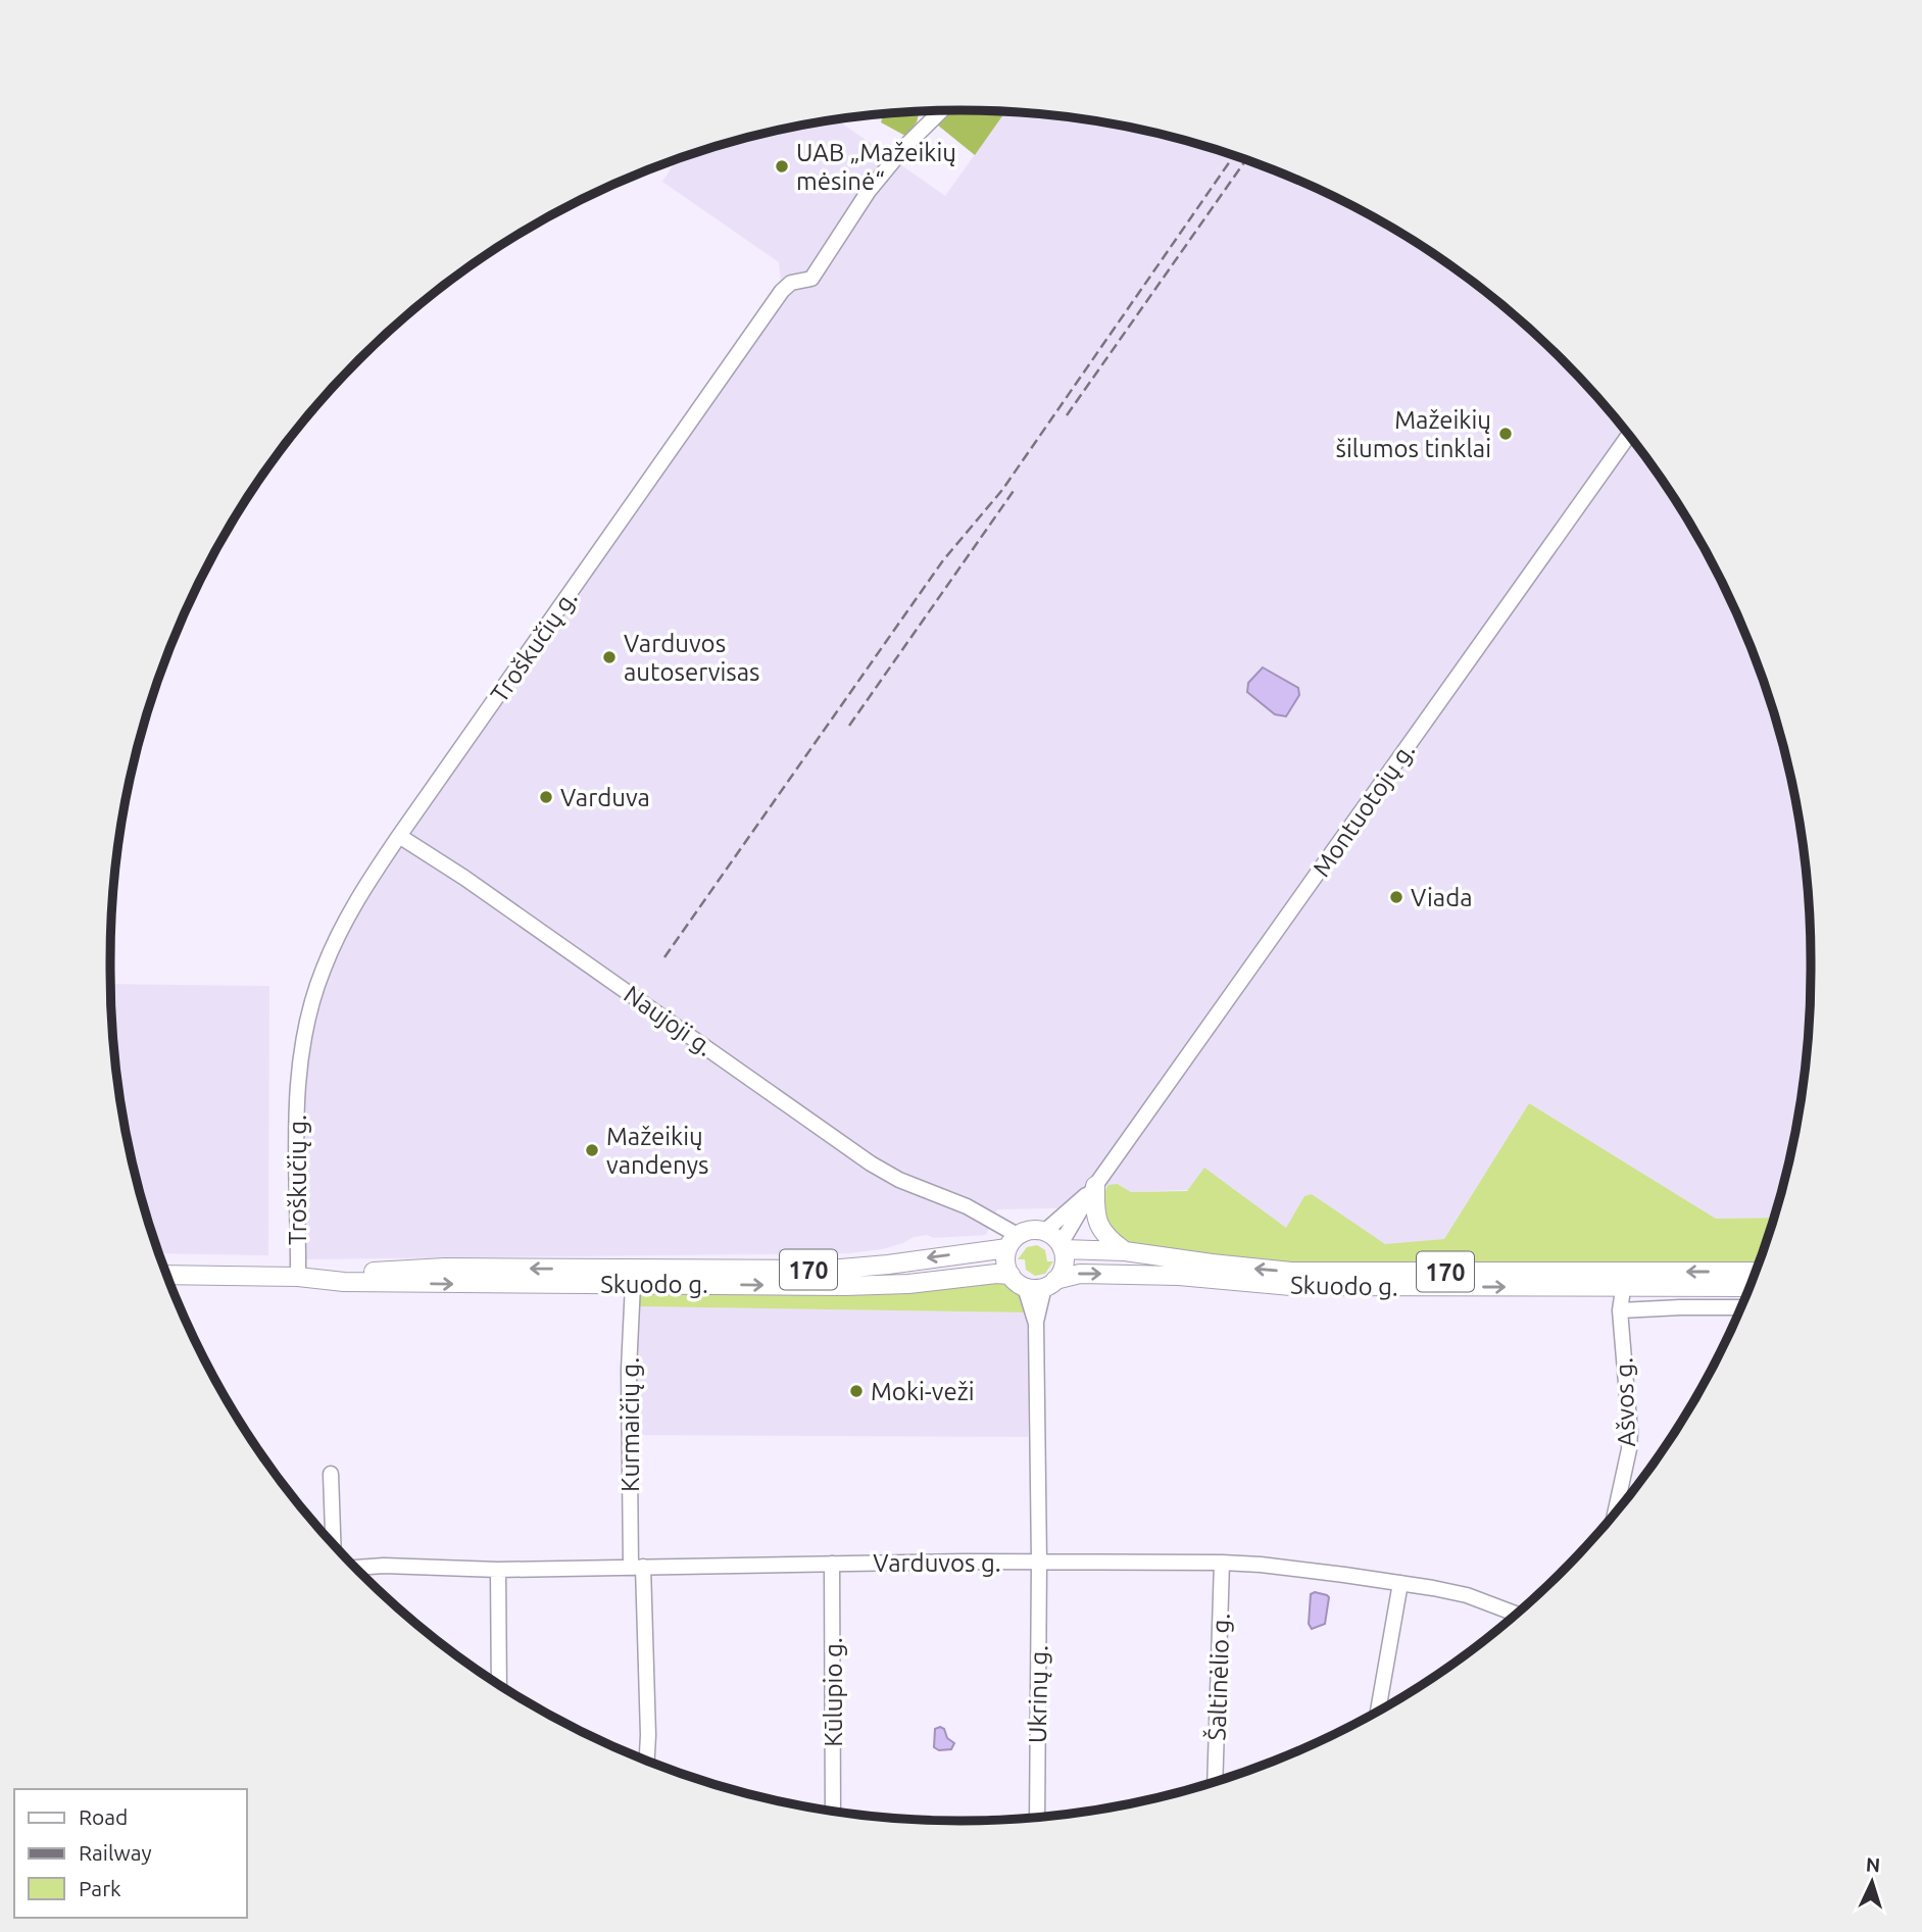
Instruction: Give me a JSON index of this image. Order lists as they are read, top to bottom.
{
  "streets": {
    "main road": ["170", "Skuodo g."],
    "street": [
      "Troškučių g.",
      "Montuotojų g.",
      "Naujoji g.",
      "Ašvos g.",
      "Kurmaičių g.",
      "Varduvos g.",
      "Šaltinėlio g.",
      "Kūlupio g.",
      "Ukrinų g."
    ]
  },
  "crossings": [
    ["Troškučių g.", "Naujoji g."],
    ["Troškučių g.", "Skuodo g."],
    ["Montuotojų g.", "Naujoji g."],
    ["Montuotojų g.", "Skuodo g."],
    ["Naujoji g.", "Skuodo g."],
    ["Skuodo g.", "Ašvos g."],
    ["Skuodo g.", "Kurmaičių g."],
    ["Kurmaičių g.", "Varduvos g."],
    ["Varduvos g.", "Šaltinėlio g."],
    ["Varduvos g.", "Kūlupio g."],
    ["Varduvos g.", "Ukrinų g."]
  ],
  "places": [
    "UAB „Mažeikių mėsinė“",
    "Mažeikių šilumos tinklai",
    "Varduvos autoservisas",
    "Varduva",
    "Viada",
    "Mažeikių vandenys",
    "Moki-veži"
  ],
  "legend": ["Road", "Railway", "Park"],
  "north": "top"
}
